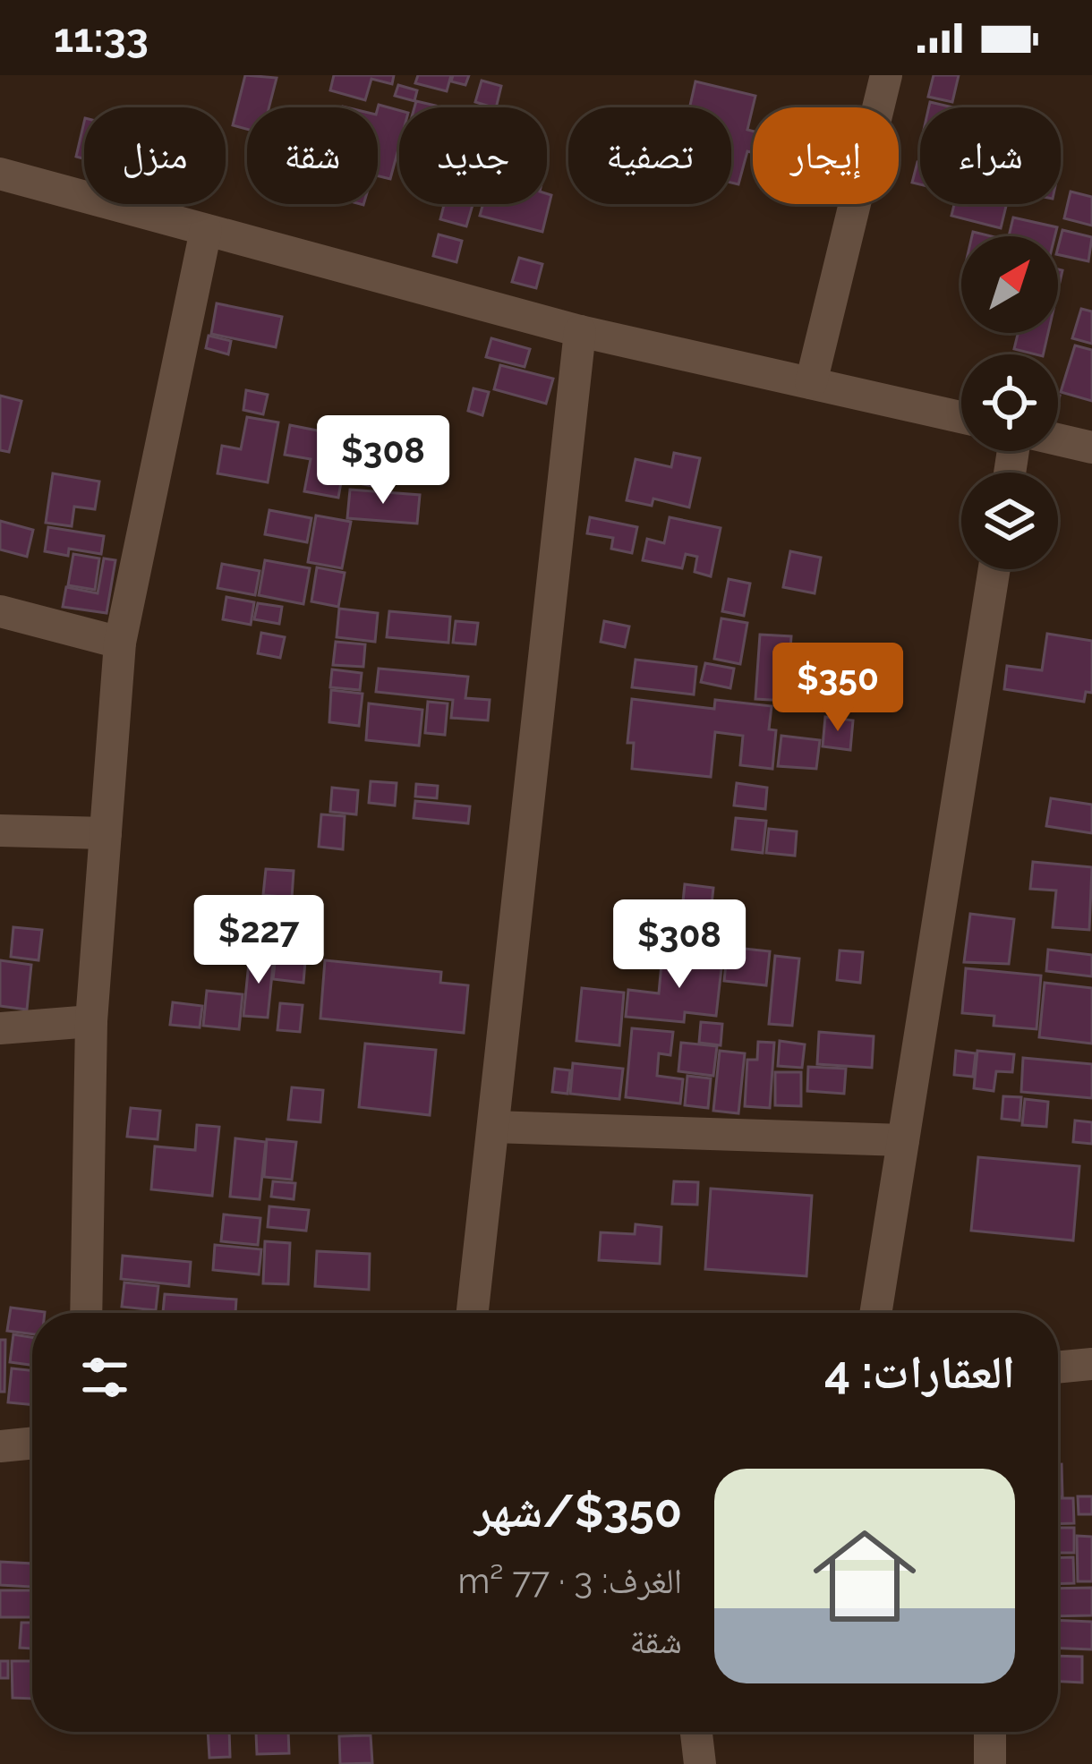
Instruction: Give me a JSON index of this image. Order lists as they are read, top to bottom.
{
  "north": "top right",
  "page": {
    "status": "11:33",
    "chip": [
      "شراء",
      "إيجار",
      "تصفية",
      "جديد",
      "شقة",
      "منزل"
    ],
    "price": [
      "$308",
      "$350",
      "$227",
      "$308"
    ],
    "heading": "العقارات: 4",
    "list": [
      {
        "name": "$350/شهر",
        "note": "الغرف: 3 · 77 m² · شقة"
      }
    ]
  }
}
